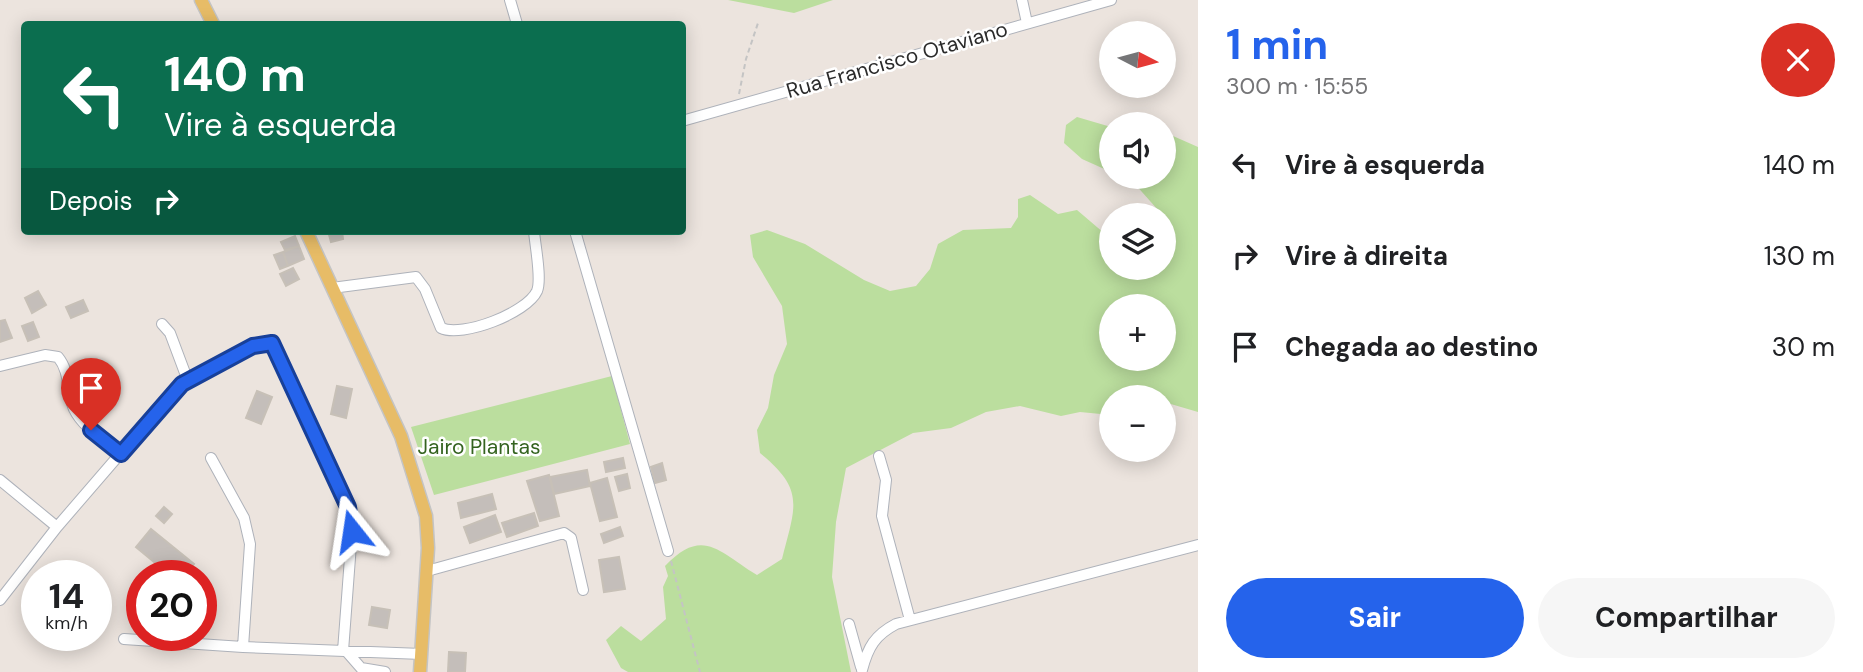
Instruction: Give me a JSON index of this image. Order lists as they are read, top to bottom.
{
  "streets": {
    "street": ["Rua Francisco Otaviano"]
  },
  "parks": ["Jairo Plantas"],
  "north": "right",
  "page": {
    "heading": ["1 min", "300 m · 15:55"],
    "map_buttons": ["+", "−"],
    "turn": ["140 m", "Vire à esquerda"],
    "list": [
      {
        "name": "Vire à esquerda",
        "value": "140 m"
      },
      {
        "name": "Vire à direita",
        "value": "130 m"
      },
      {
        "name": "Chegada ao destino",
        "value": "30 m"
      }
    ],
    "then": "Depois",
    "speed": "14 km/h",
    "limit": "20",
    "buttons": ["Sair", "Compartilhar"]
  }
}
